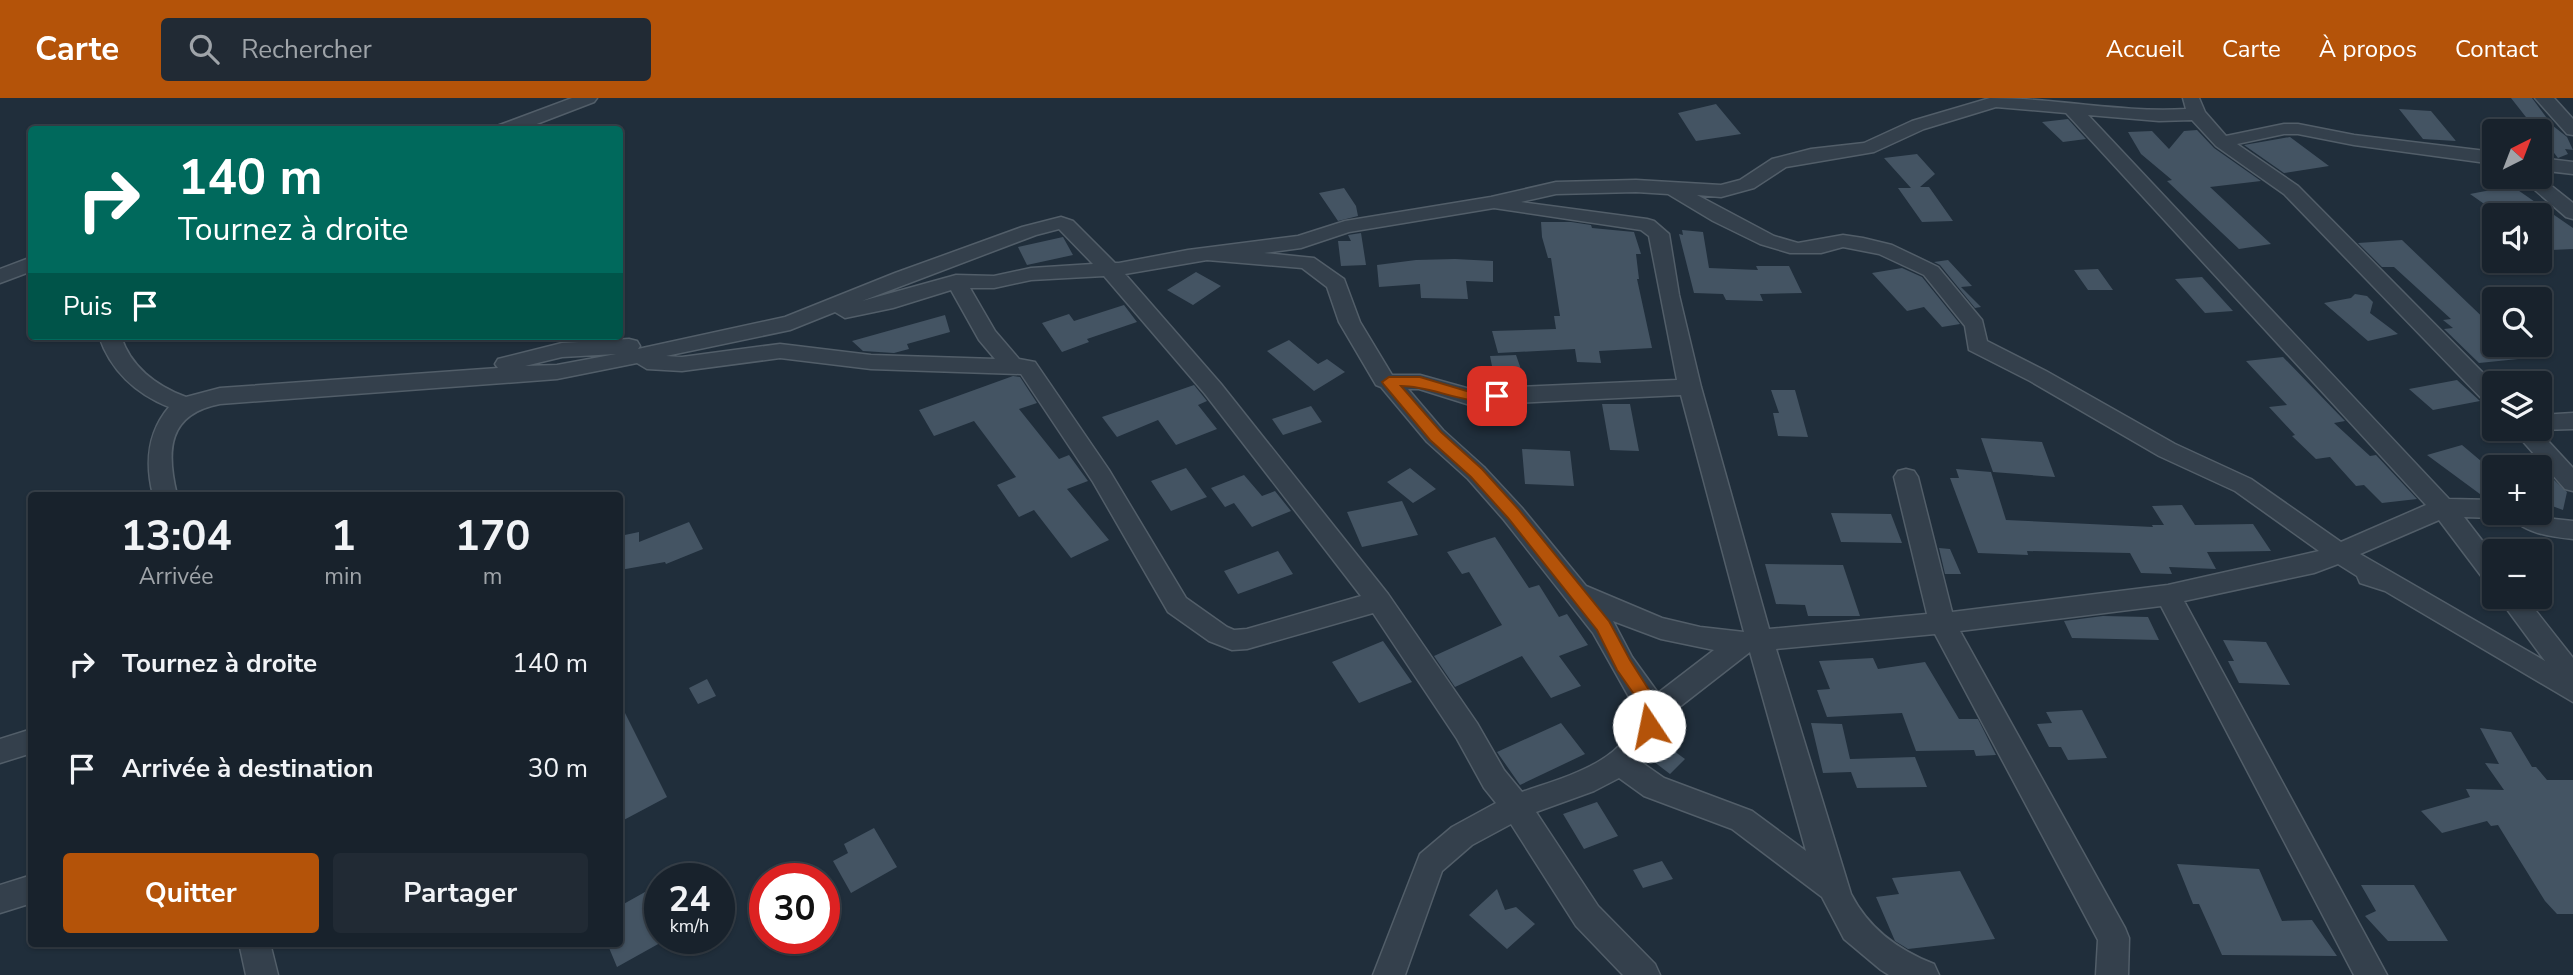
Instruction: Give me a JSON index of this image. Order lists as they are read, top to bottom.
{
  "north": "top right",
  "page": {
    "header": "Carte",
    "search": "Rechercher",
    "nav": [
      "Accueil",
      "Carte",
      "À propos",
      "Contact"
    ],
    "map_buttons": ["+", "−"],
    "turn": ["140 m", "Tournez à droite"],
    "then": "Puis",
    "eta": [
      "13:04",
      "Arrivée",
      "1",
      "min",
      "170",
      "m"
    ],
    "list": [
      {
        "name": "Tournez à droite",
        "value": "140 m"
      },
      {
        "name": "Arrivée à destination",
        "value": "30 m"
      }
    ],
    "buttons": ["Quitter", "Partager"],
    "speed": "24 km/h",
    "limit": "30"
  }
}
